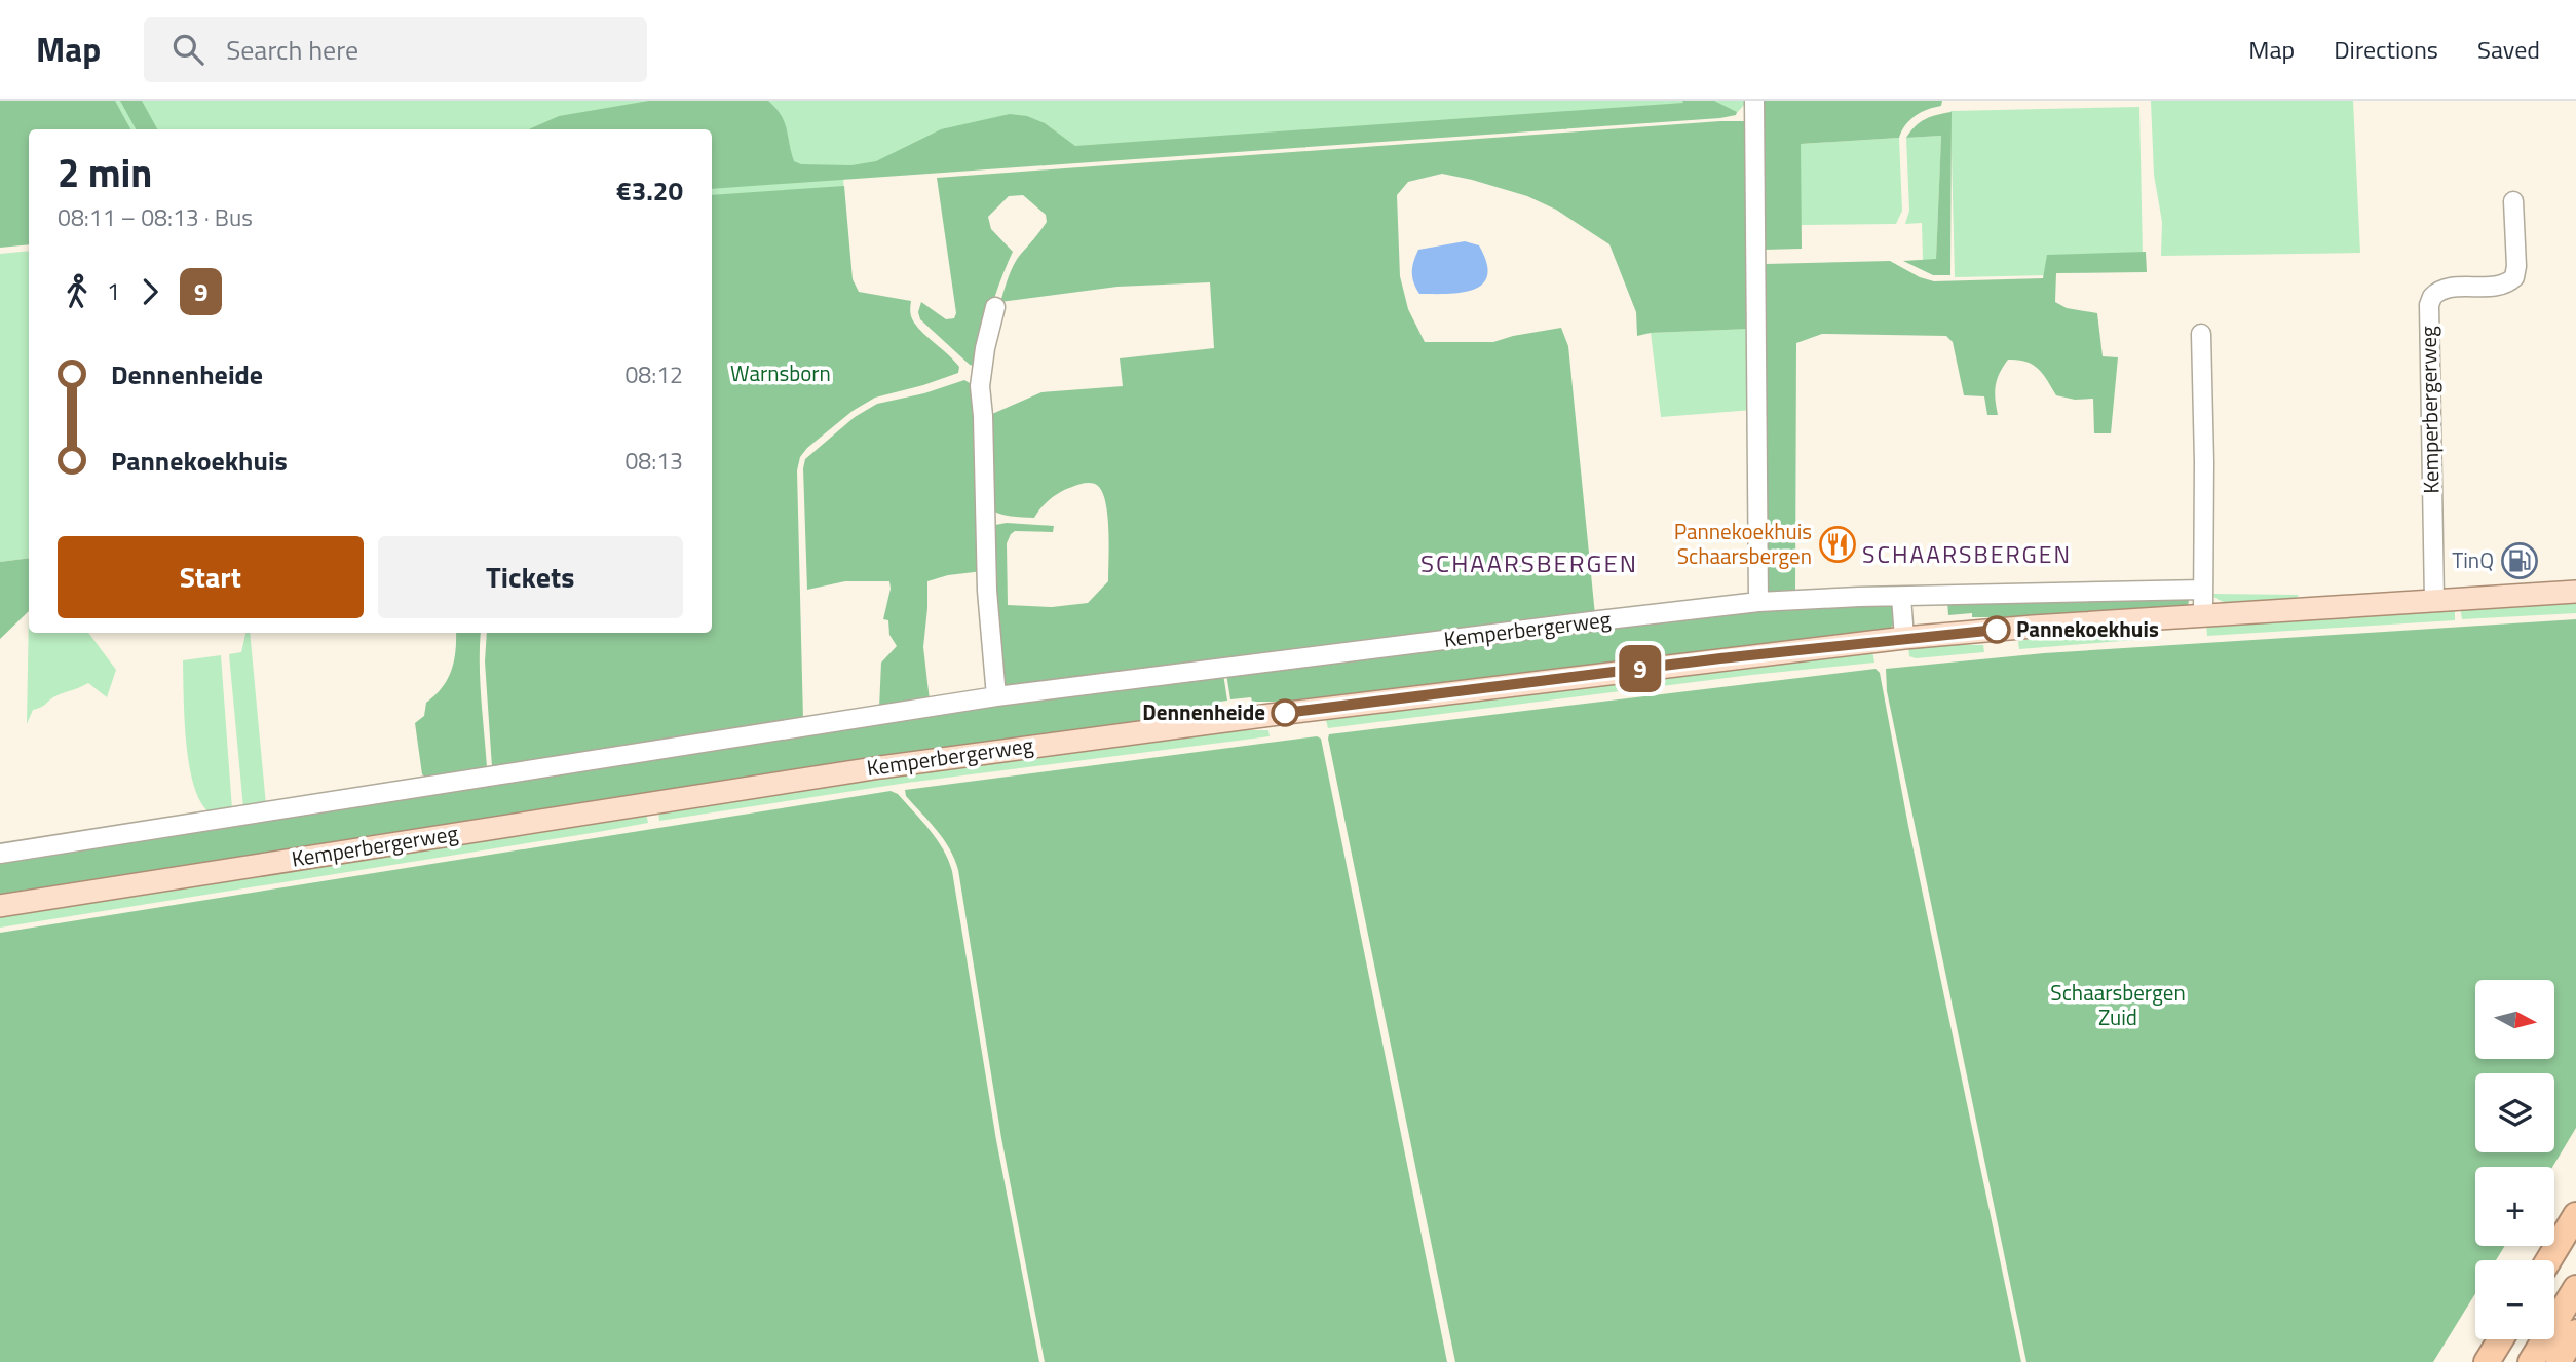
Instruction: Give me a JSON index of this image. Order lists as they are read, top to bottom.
{
  "streets": {
    "main road": ["Kemperbergerweg"]
  },
  "districts": ["SCHAARSBERGEN", "SCHAARSBERGEN"],
  "parks": ["Warnsborn", "Schaarsbergen Zuid"],
  "places": {
    "restaurant": ["Pannekoekhuis Schaarsbergen"],
    "fuel station": ["TinQ"],
    "other": ["Pannekoekhuis", "Dennenheide"]
  },
  "lines": ["bus line 9"],
  "north": "right",
  "page": {
    "header": "Map",
    "search": "Search here",
    "nav": ["Map", "Directions", "Saved"],
    "on_map": "9",
    "heading": ["2 min", "08:11 – 08:13 · Bus", "€3.20"],
    "legs": ["1", "9"],
    "list": [
      {
        "name": "Dennenheide",
        "value": "08:12"
      },
      {
        "name": "Pannekoekhuis",
        "value": "08:13"
      }
    ],
    "buttons": ["Start", "Tickets"],
    "map_buttons": ["+", "−"]
  }
}
